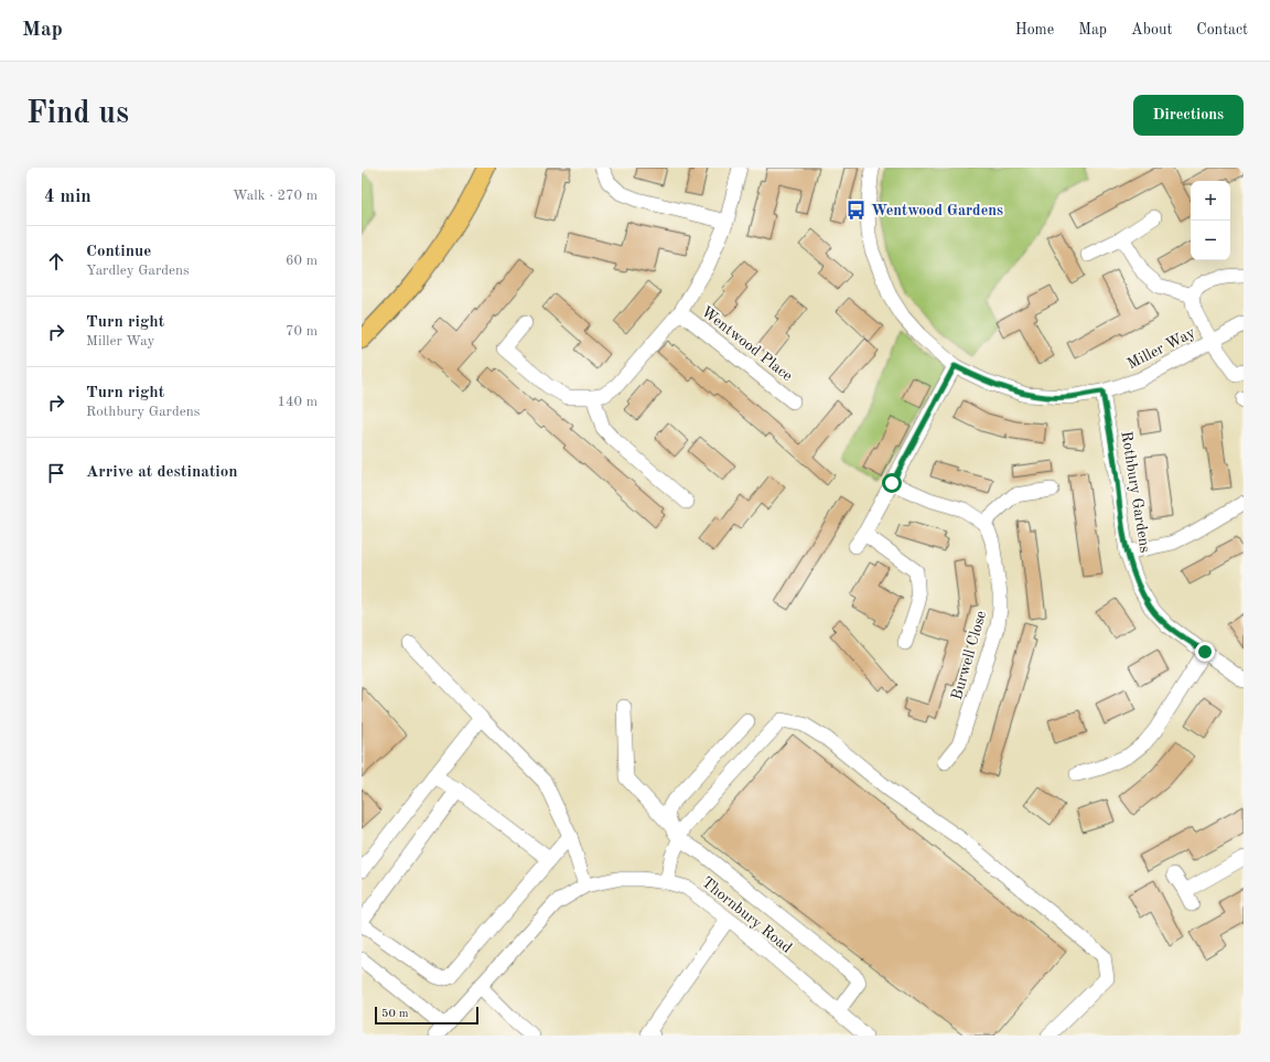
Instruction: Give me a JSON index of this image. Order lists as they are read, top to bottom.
{
  "streets": {
    "street": [
      "Wentwood Place",
      "Miller Way",
      "Rothbury Gardens",
      "Burwell Close",
      "Thornbury Road"
    ]
  },
  "crossings": [
    ["Miller Way", "Rothbury Gardens"]
  ],
  "places": {
    "bus stop": ["Wentwood Gardens"]
  },
  "scale_bar": "50 m",
  "page": {
    "header": "Map",
    "nav": [
      "Home",
      "Map",
      "About",
      "Contact"
    ],
    "buttons": "Directions",
    "title": "Find us",
    "heading": ["4 min", "Walk · 270 m"],
    "map_buttons": ["+", "−"],
    "list": [
      ["Continue", "Yardley Gardens", "60 m"],
      ["Turn right", "Miller Way", "70 m"],
      ["Turn right", "Rothbury Gardens", "140 m"],
      "Arrive at destination"
    ],
    "scale": "50 m"
  }
}
